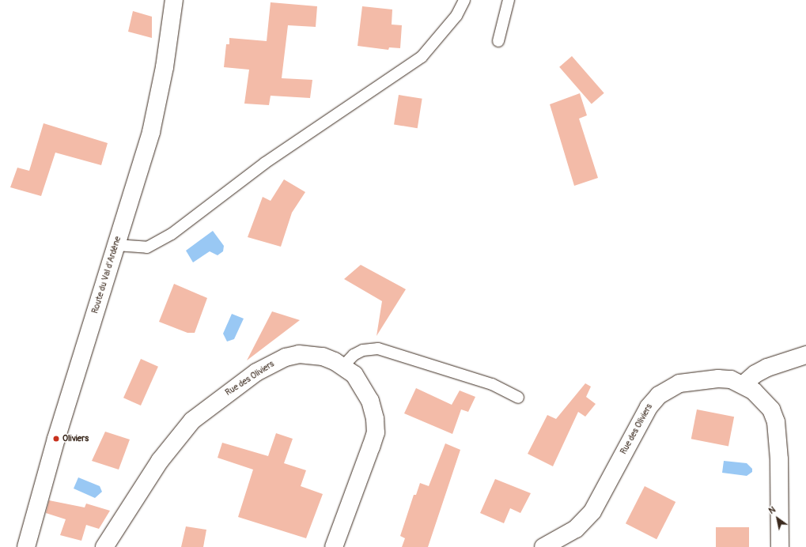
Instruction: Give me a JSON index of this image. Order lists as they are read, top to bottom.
{
  "streets": {
    "street": ["Route du Val d'Ardène", "Rue des Oliviers"]
  },
  "places": ["Oliviers"],
  "north": "top left"
}
